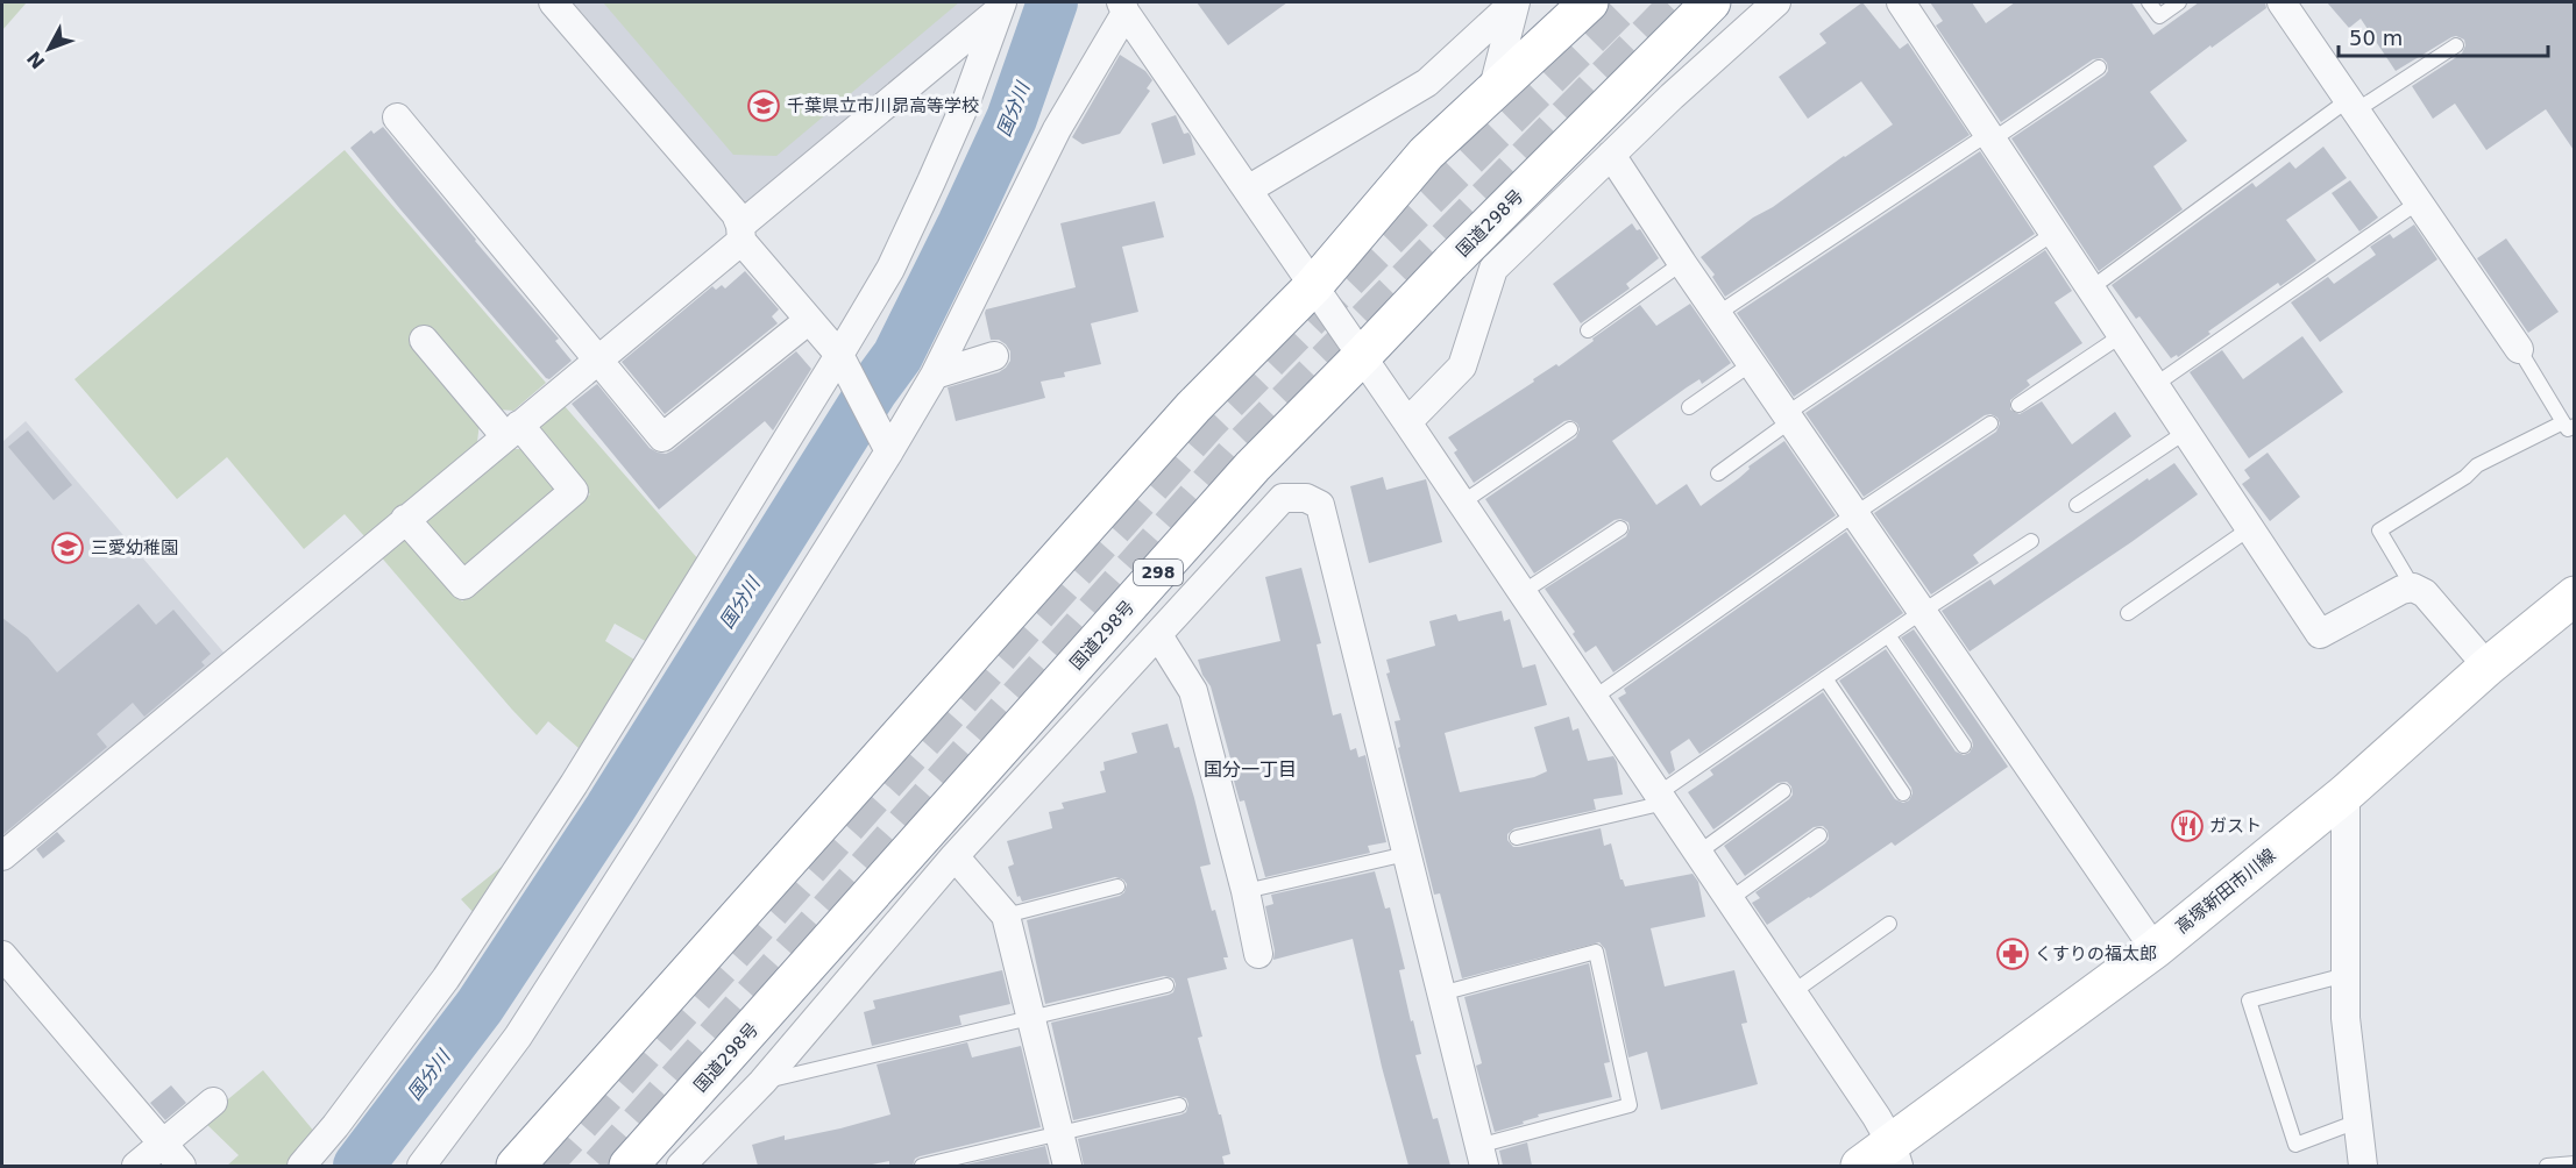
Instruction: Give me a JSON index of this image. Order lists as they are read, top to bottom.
{
  "streets": {
    "main road": ["国道298号", "298", "高塚新田市川線"]
  },
  "districts": ["国分一丁目"],
  "water": ["国分川"],
  "places": {
    "school or university": ["千葉県立市川昴高等学校", "三愛幼稚園"],
    "restaurant": ["ガスト"],
    "pharmacy": ["くすりの福太郎"]
  },
  "scale_bar": "50 m",
  "north": "bottom left"
}
